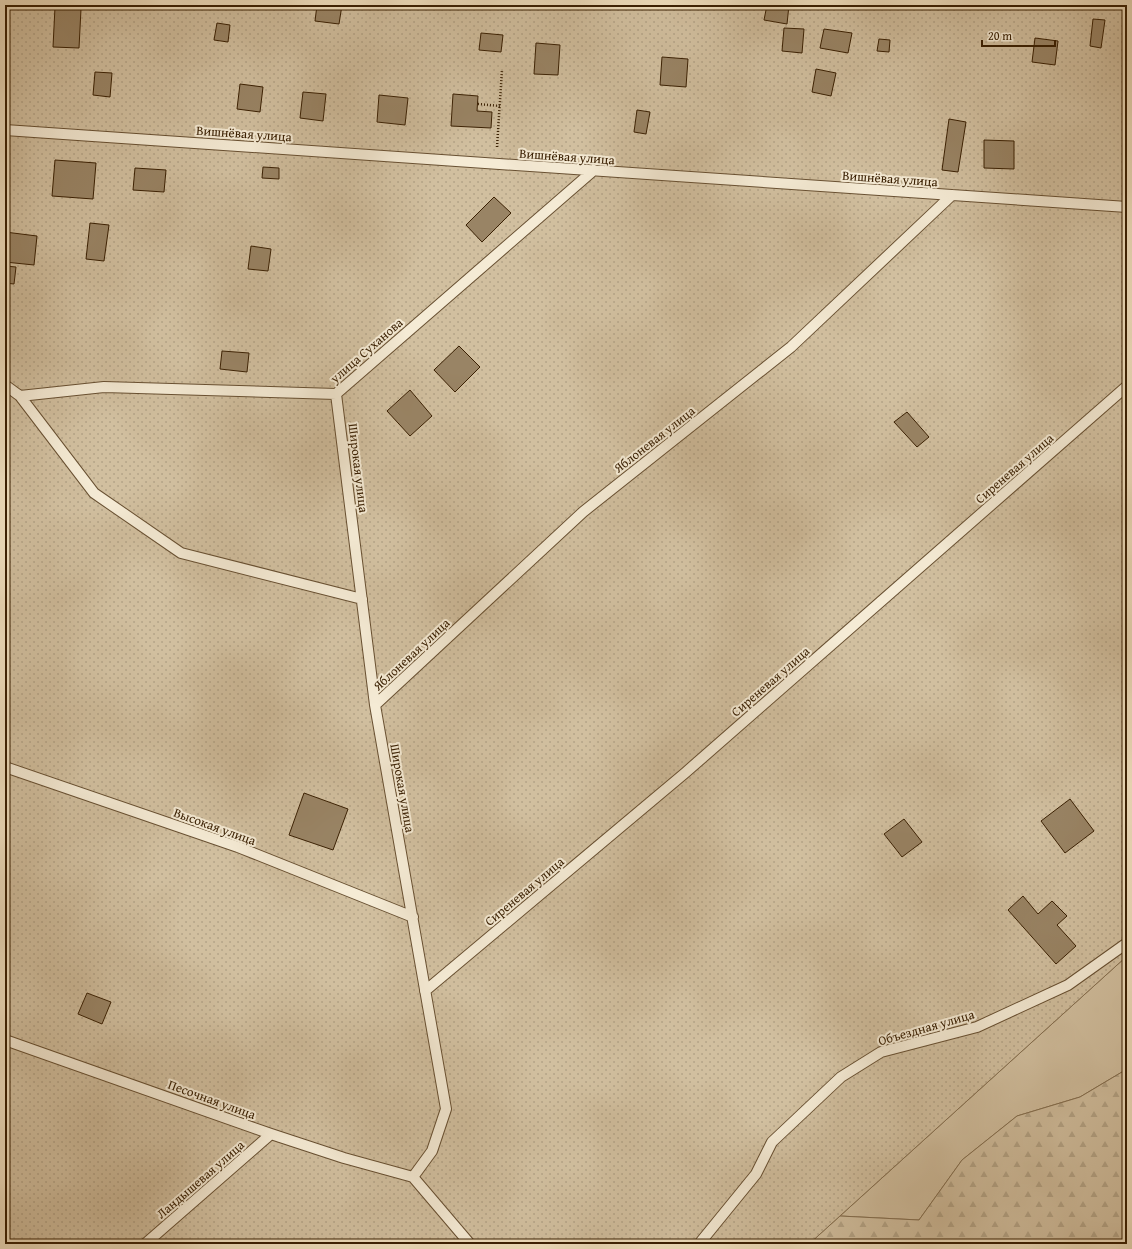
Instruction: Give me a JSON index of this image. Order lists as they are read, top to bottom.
{
  "streets": {
    "lane": [
      "Вишнёвая улица",
      "улица Суханова",
      "Яблоневая улица",
      "Широкая улица",
      "Сиреневая улица",
      "Высокая улица",
      "Объездная улица",
      "Песочная улица",
      "Ландышевая улица"
    ]
  },
  "crossings": [
    ["Вишнёвая улица", "улица Суханова"],
    ["Вишнёвая улица", "Яблоневая улица"],
    ["улица Суханова", "Широкая улица"],
    ["Яблоневая улица", "Широкая улица"],
    ["Широкая улица", "Сиреневая улица"],
    ["Широкая улица", "Высокая улица"],
    ["Широкая улица", "Песочная улица"],
    ["Песочная улица", "Ландышевая улица"]
  ],
  "scale_bar": "20 m"
}
